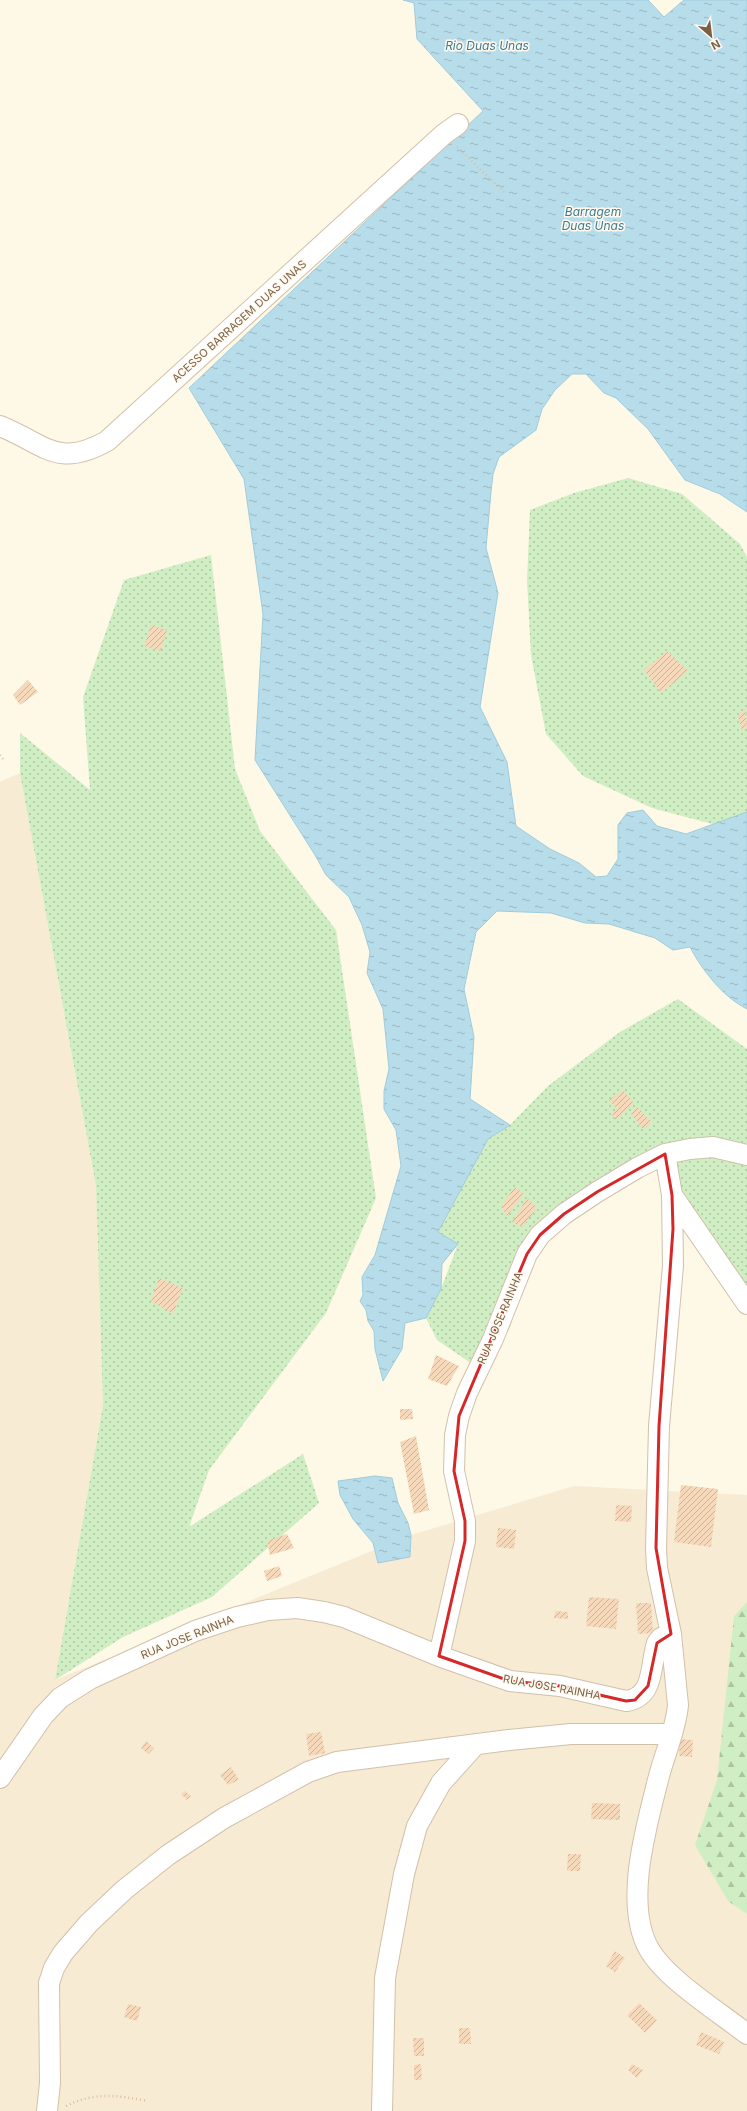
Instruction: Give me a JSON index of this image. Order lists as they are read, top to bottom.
{
  "streets": {
    "street": ["ACESSO BARRAGEM DUAS UNAS", "RUA JOSE RAINHA"]
  },
  "water": ["Rio Duas Unas", "Barragem Duas Unas"],
  "north": "bottom right"
}
